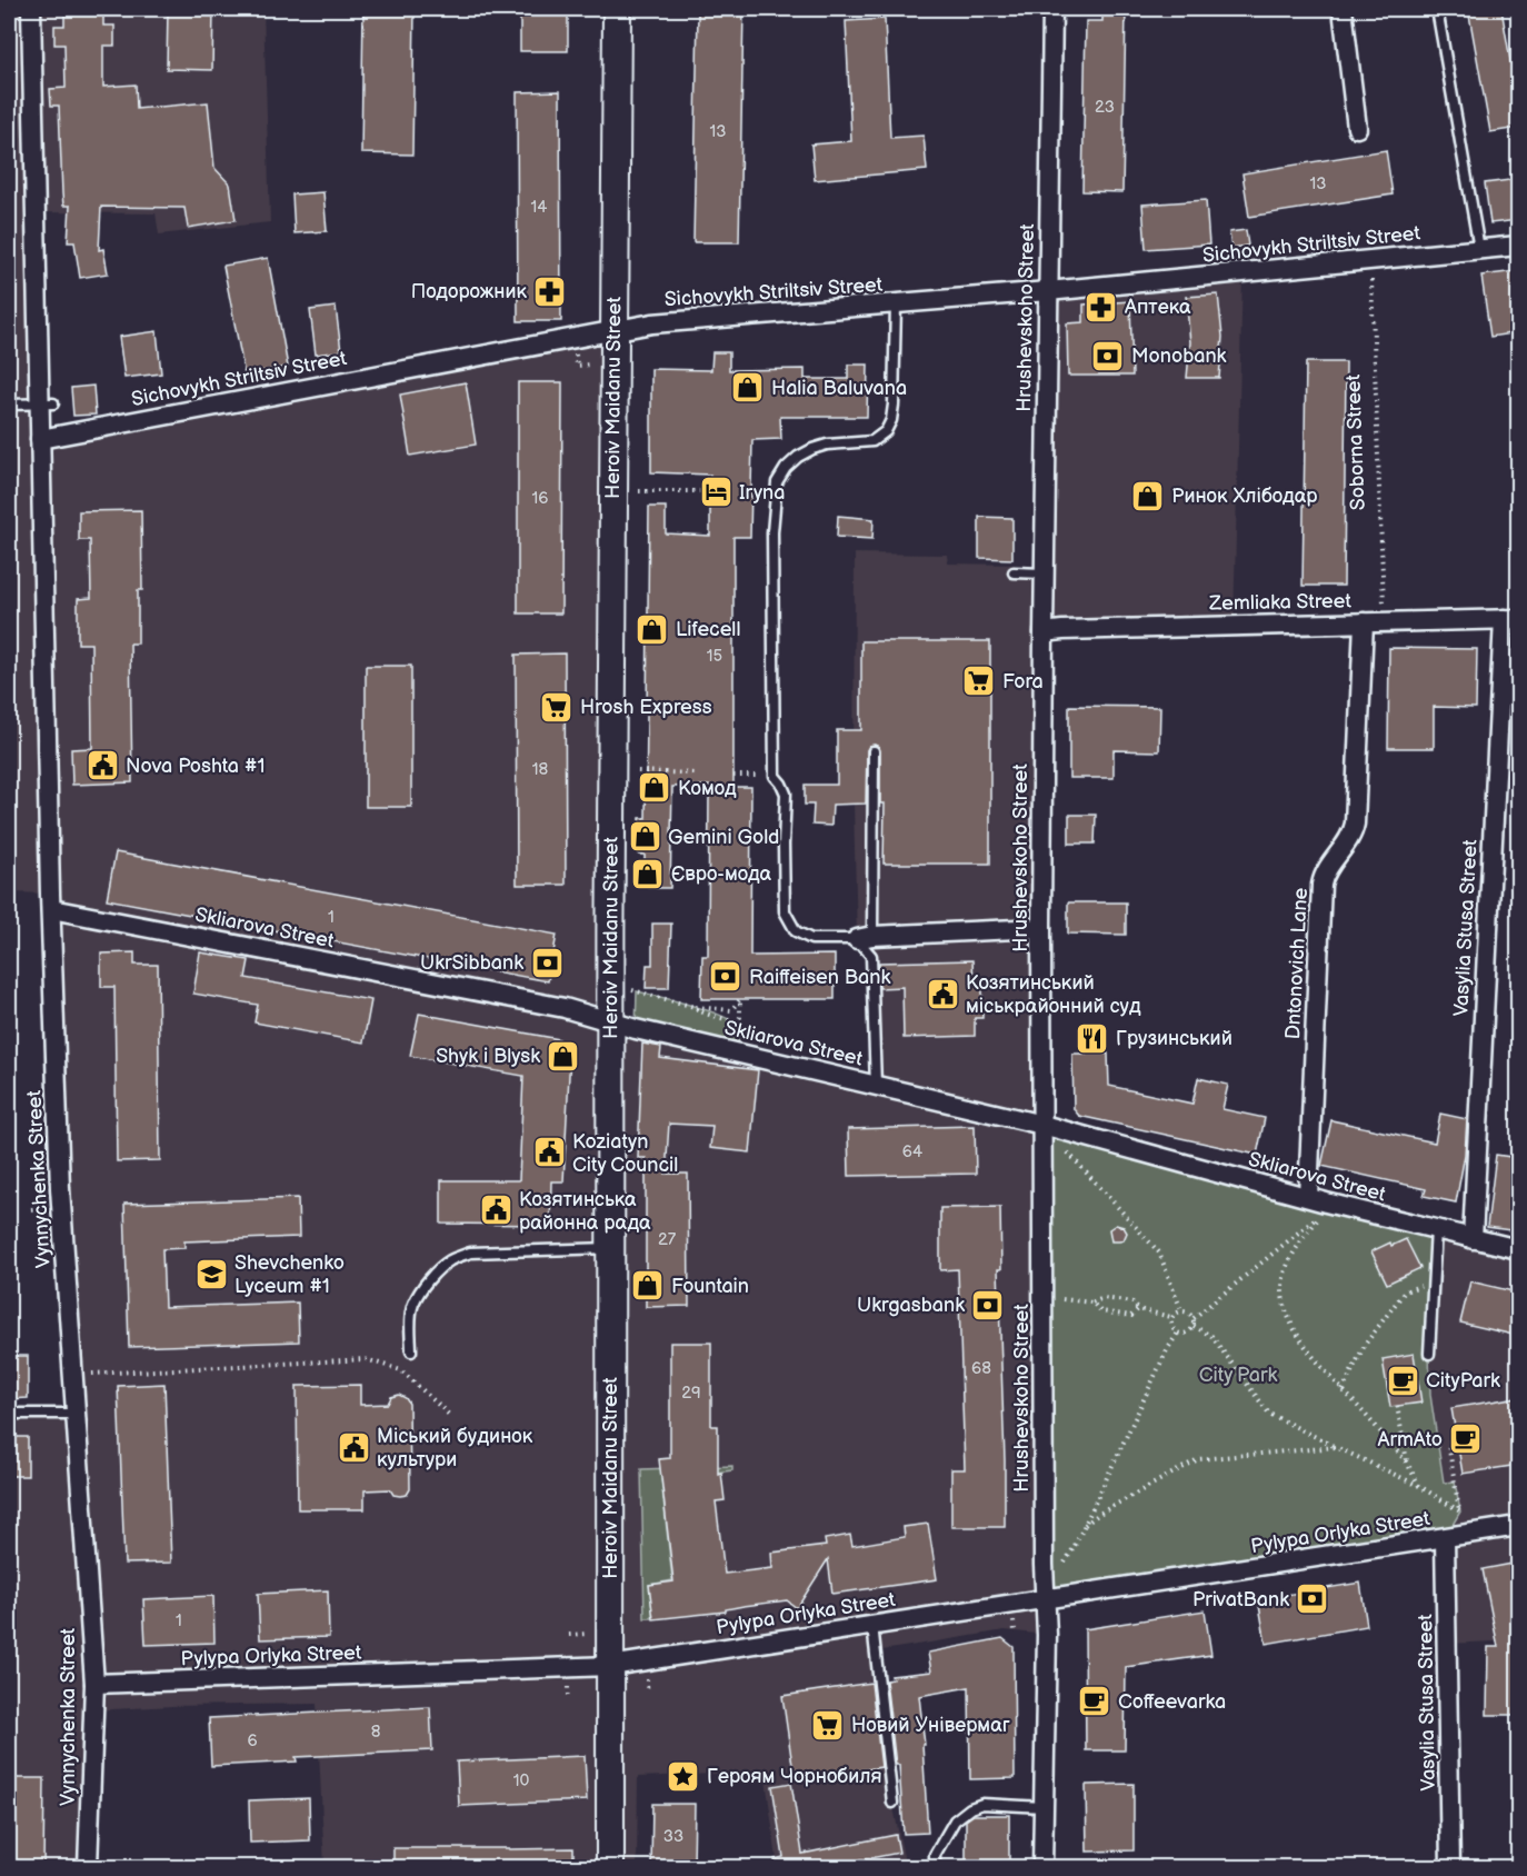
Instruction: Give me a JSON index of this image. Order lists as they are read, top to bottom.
{
  "streets": {
    "street": [
      "Sichovykh Striltsiv Street",
      "Hrushevskoho Street",
      "Heroiv Maidanu Street",
      "Zemliaka Street",
      "Skliarova Street",
      "Vasylia Stusa Street",
      "Dntonovich Lane",
      "Vynnychenka Street",
      "Pylypa Orlyka Street"
    ],
    "path": ["Soborna Street"]
  },
  "crossings": [
    ["Sichovykh Striltsiv Street", "Hrushevskoho Street"],
    ["Sichovykh Striltsiv Street", "Heroiv Maidanu Street"],
    ["Sichovykh Striltsiv Street", "Soborna Street"],
    ["Sichovykh Striltsiv Street", "Vynnychenka Street"],
    ["Hrushevskoho Street", "Zemliaka Street"],
    ["Hrushevskoho Street", "Skliarova Street"],
    ["Hrushevskoho Street", "Pylypa Orlyka Street"],
    ["Heroiv Maidanu Street", "Skliarova Street"],
    ["Heroiv Maidanu Street", "Pylypa Orlyka Street"],
    ["Soborna Street", "Zemliaka Street"],
    ["Zemliaka Street", "Vasylia Stusa Street"],
    ["Zemliaka Street", "Dntonovich Lane"],
    ["Skliarova Street", "Vasylia Stusa Street"],
    ["Skliarova Street", "Dntonovich Lane"],
    ["Skliarova Street", "Vynnychenka Street"],
    ["Vasylia Stusa Street", "Pylypa Orlyka Street"],
    ["Vynnychenka Street", "Pylypa Orlyka Street"]
  ],
  "parks": ["City Park"],
  "places": {
    "pharmacy": ["Подорожник", "Аптека"],
    "bank": [
      "Monobank",
      "UkrSibbank",
      "Raiffeisen Bank",
      "Ukrgasbank",
      "PrivatBank"
    ],
    "shop": [
      "Halia Baluvana",
      "Ринок Хлібодар",
      "Lifecell",
      "Комод",
      "Gemini Gold",
      "Євро-мода",
      "Shyk i Blysk",
      "Fountain"
    ],
    "hotel": ["Iryna"],
    "supermarket": ["Fora", "Hrosh Express", "Новий Універмаг"],
    "public building": [
      "Nova Poshta #1",
      "Козятинський міськрайонний суд",
      "Koziatyn City Council",
      "Козятинська районна рада",
      "Міський будинок культури"
    ],
    "restaurant": ["Грузинський"],
    "school or university": ["Shevchenko Lyceum #1"],
    "cafe": ["CityPark", "ArmAto", "Coffeevarka"],
    "place": ["Героям Чорнобиля"]
  },
  "house_numbers": [
    "23",
    "13",
    "13",
    "14",
    "16",
    "15",
    "18",
    "1",
    "64",
    "27",
    "68",
    "29",
    "1",
    "8",
    "6",
    "10",
    "33"
  ]
}
